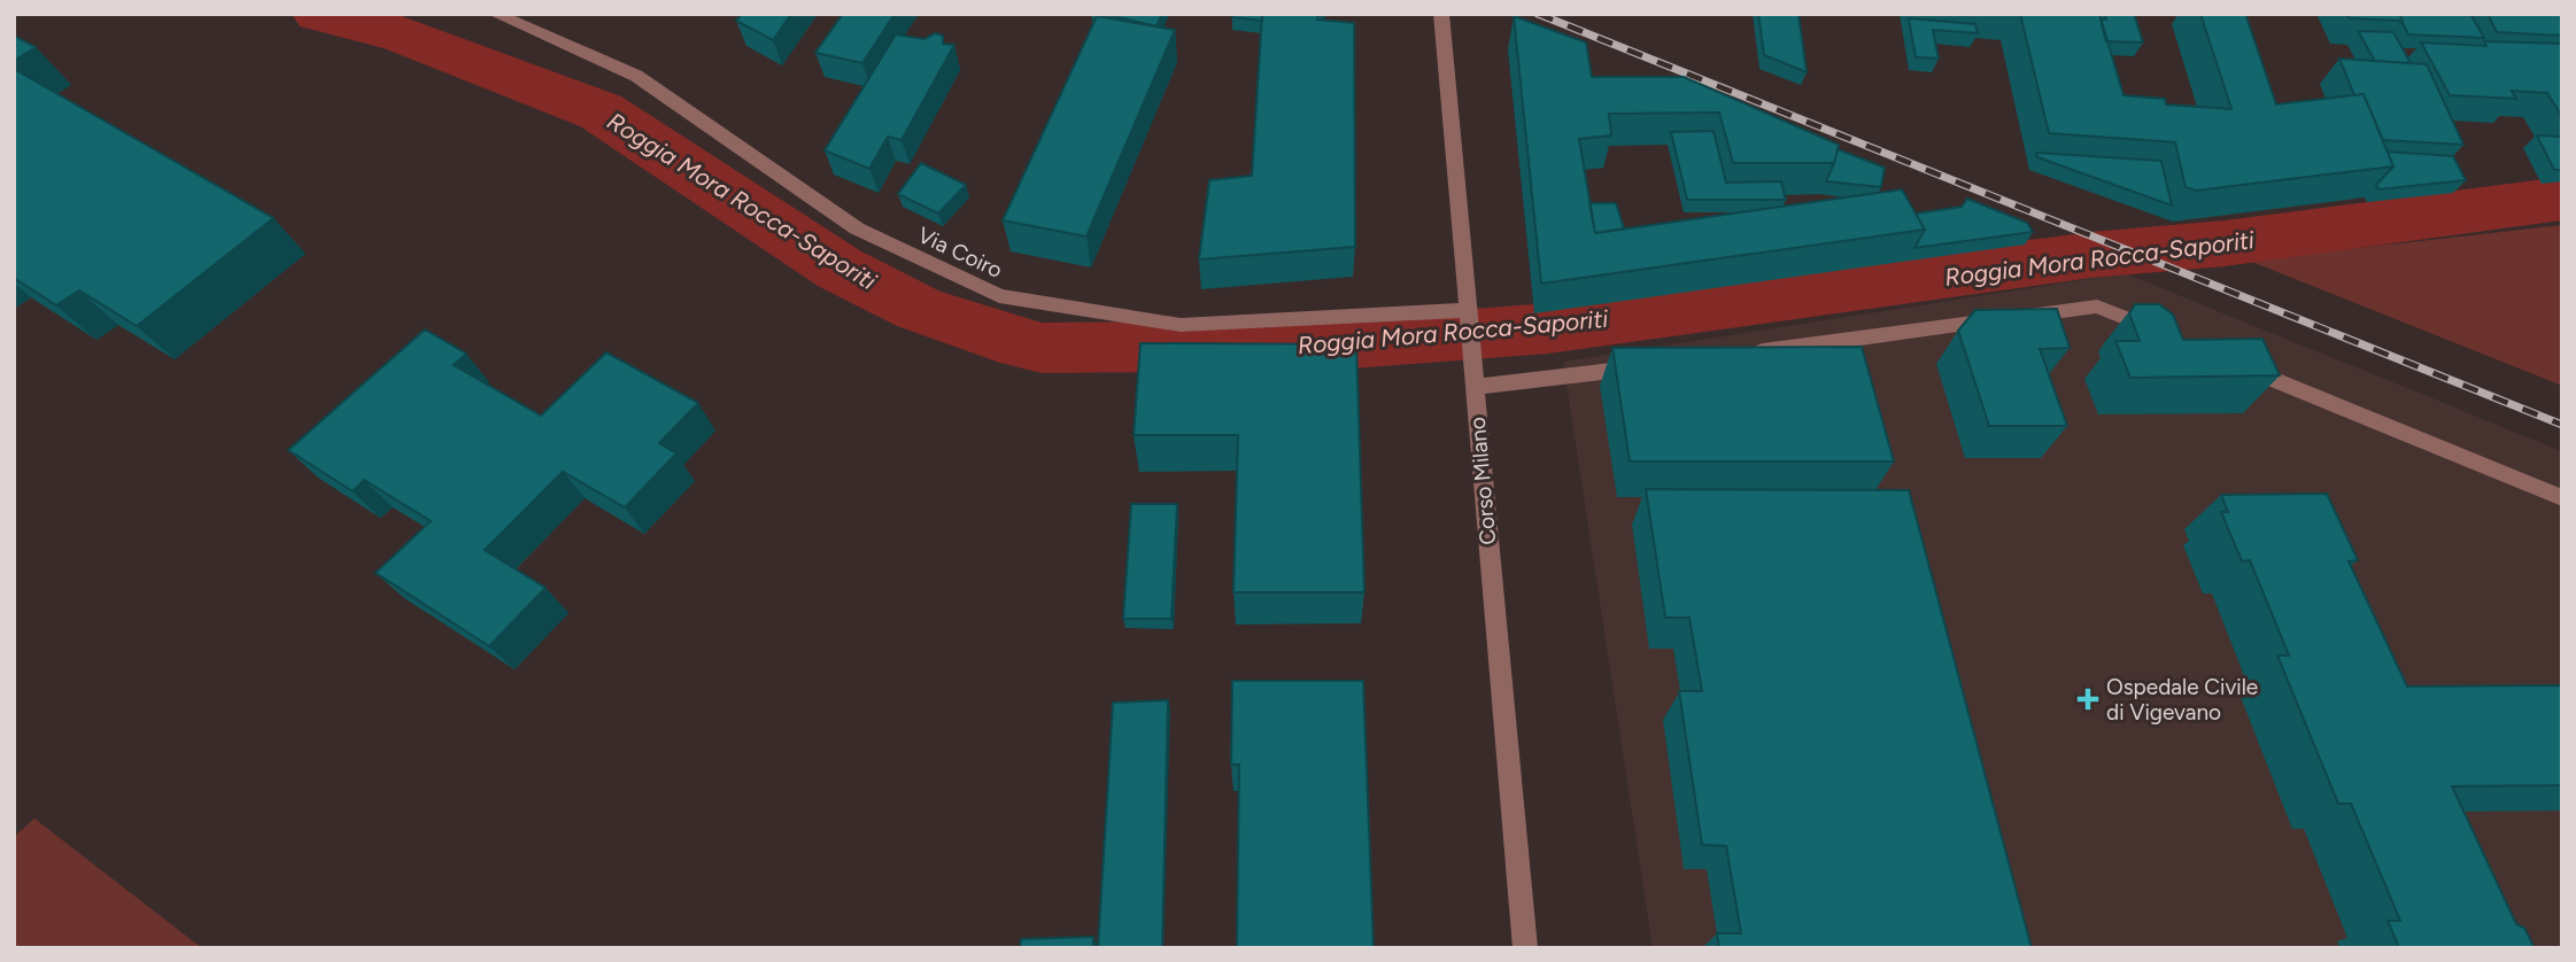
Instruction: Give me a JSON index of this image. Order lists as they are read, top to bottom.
{
  "streets": {
    "street": ["Via Coiro", "Corso Milano"]
  },
  "crossings": [
    ["Via Coiro", "Corso Milano"]
  ],
  "water": ["Roggia Mora Rocca-Saporiti"],
  "places": {
    "health": ["Ospedale Civile di Vigevano"]
  }
}
